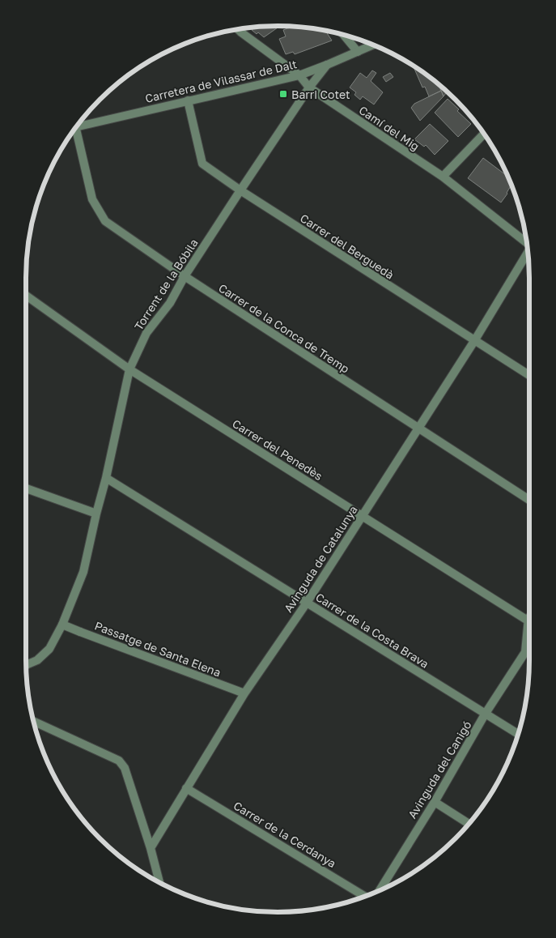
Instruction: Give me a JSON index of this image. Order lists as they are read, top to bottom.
{
  "streets": {
    "street": [
      "Carretera de Vilassar de Dalt",
      "Camí del Mig",
      "Carrer del Berguedà",
      "Torrent de la Bóbila",
      "Carrer de la Conca de Tremp",
      "Carrer del Penedès",
      "Avinguda de Catalunya",
      "Carrer de la Costa Brava",
      "Passatge de Santa Elena",
      "Avinguda del Canigó",
      "Carrer de la Cerdanya"
    ]
  },
  "crossings": [
    ["Carretera de Vilassar de Dalt", "Camí del Mig"],
    ["Carretera de Vilassar de Dalt", "Carrer del Berguedà"],
    ["Carretera de Vilassar de Dalt", "Torrent de la Bóbila"],
    ["Camí del Mig", "Torrent de la Bóbila"],
    ["Carrer del Berguedà", "Torrent de la Bóbila"],
    ["Carrer del Berguedà", "Avinguda de Catalunya"],
    ["Torrent de la Bóbila", "Carrer de la Conca de Tremp"],
    ["Torrent de la Bóbila", "Carrer del Penedès"],
    ["Torrent de la Bóbila", "Carrer de la Costa Brava"],
    ["Torrent de la Bóbila", "Passatge de Santa Elena"],
    ["Carrer de la Conca de Tremp", "Avinguda de Catalunya"],
    ["Carrer del Penedès", "Avinguda de Catalunya"],
    ["Carrer del Penedès", "Avinguda del Canigó"],
    ["Avinguda de Catalunya", "Carrer de la Costa Brava"],
    ["Avinguda de Catalunya", "Passatge de Santa Elena"],
    ["Avinguda de Catalunya", "Carrer de la Cerdanya"],
    ["Carrer de la Costa Brava", "Avinguda del Canigó"]
  ],
  "places": {
    "transit": ["Barri Cotet"]
  }
}
